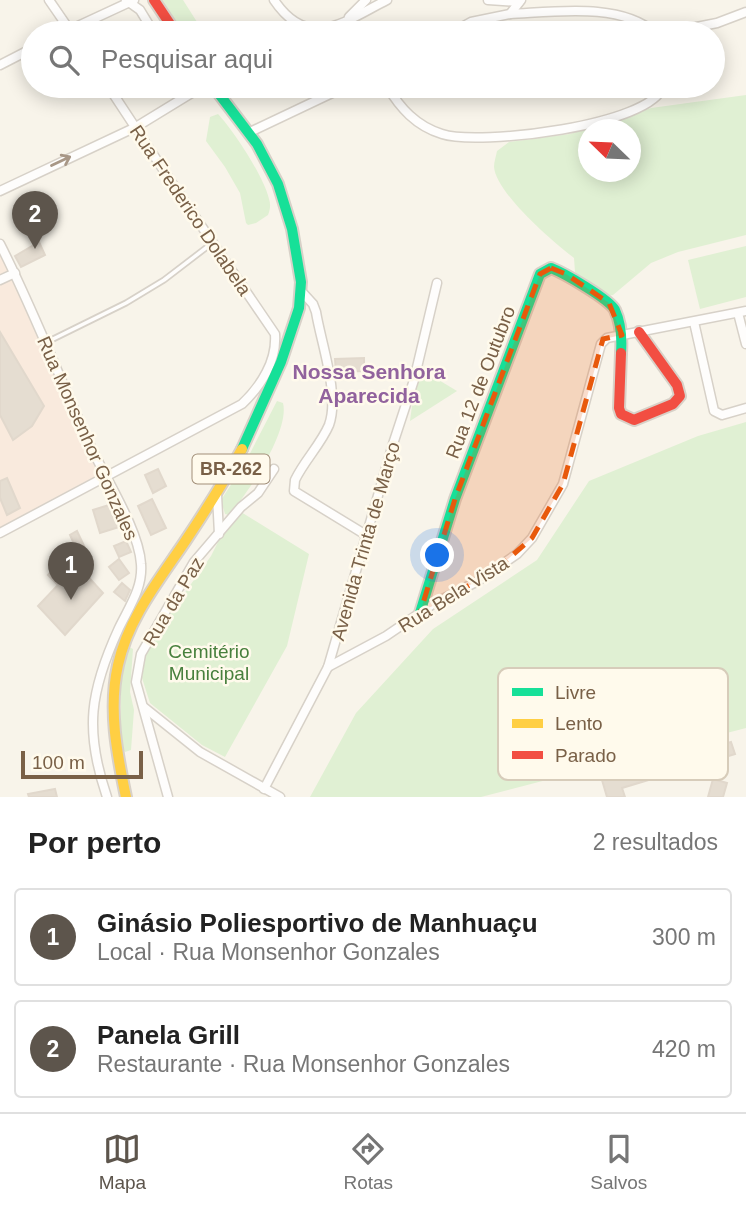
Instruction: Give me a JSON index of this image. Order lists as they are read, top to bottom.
{
  "streets": {
    "main road": ["Rua 12 de Outubro", "BR-262"],
    "street": [
      "Rua Frederico Dolabela",
      "Rua Monsenhor Gonzales",
      "Avenida Trinta de Março",
      "Rua Bela Vista",
      "Rua da Paz"
    ]
  },
  "crossings": [
    ["Rua Frederico Dolabela", "Rua Monsenhor Gonzales"],
    ["Rua 12 de Outubro", "Rua Bela Vista"],
    ["Rua Monsenhor Gonzales", "BR-262"],
    ["Avenida Trinta de Março", "Rua Bela Vista"]
  ],
  "districts": ["Nossa Senhora Aparecida"],
  "parks": ["Cemitério Municipal"],
  "legend": ["Livre", "Lento", "Parado"],
  "scale_bar": "100 m",
  "north": "top left",
  "page": {
    "search": "Pesquisar aqui",
    "pins": ["2", "1"],
    "scale": "100 m",
    "heading": ["Por perto", "2 resultados"],
    "list": [
      {
        "mark": "1",
        "name": "Ginásio Poliesportivo de Manhuaçu",
        "note": "Local · Rua Monsenhor Gonzales",
        "value": "300 m"
      },
      {
        "mark": "2",
        "name": "Panela Grill",
        "note": "Restaurante · Rua Monsenhor Gonzales",
        "value": "420 m"
      }
    ],
    "nav": ["Mapa", "Rotas", "Salvos"]
  }
}
